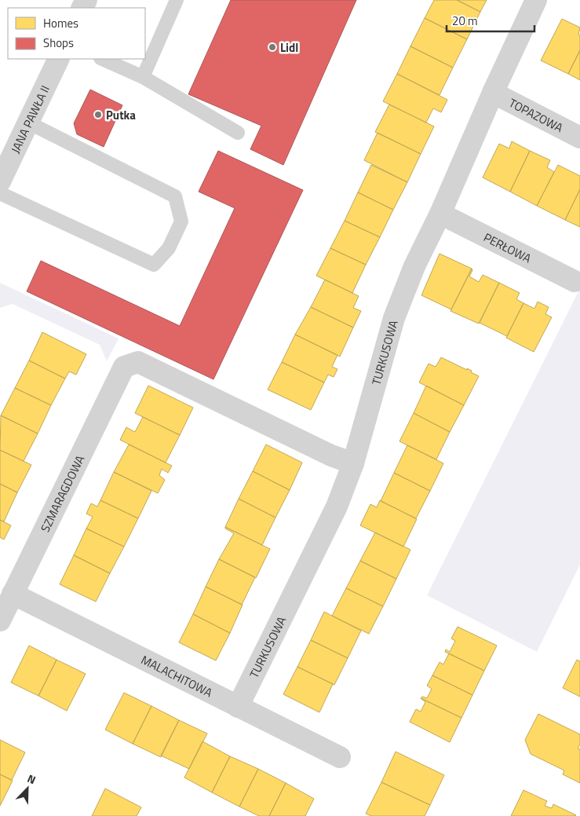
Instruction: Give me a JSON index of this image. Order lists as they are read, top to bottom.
{
  "streets": {
    "street": [
      "TOPAZOWA",
      "JANA PAWŁA II",
      "PERŁOWA",
      "TURKUSOWA",
      "SZMARAGDOWA",
      "MALACHITOWA"
    ]
  },
  "crossings": [
    ["TOPAZOWA", "TURKUSOWA"],
    ["PERŁOWA", "TURKUSOWA"],
    ["TURKUSOWA", "SZMARAGDOWA"],
    ["TURKUSOWA", "MALACHITOWA"],
    ["SZMARAGDOWA", "MALACHITOWA"]
  ],
  "places": ["Lidl", "Putka"],
  "legend": ["Homes", "Shops"],
  "scale_bar": "20 m",
  "north": "top right"
}
